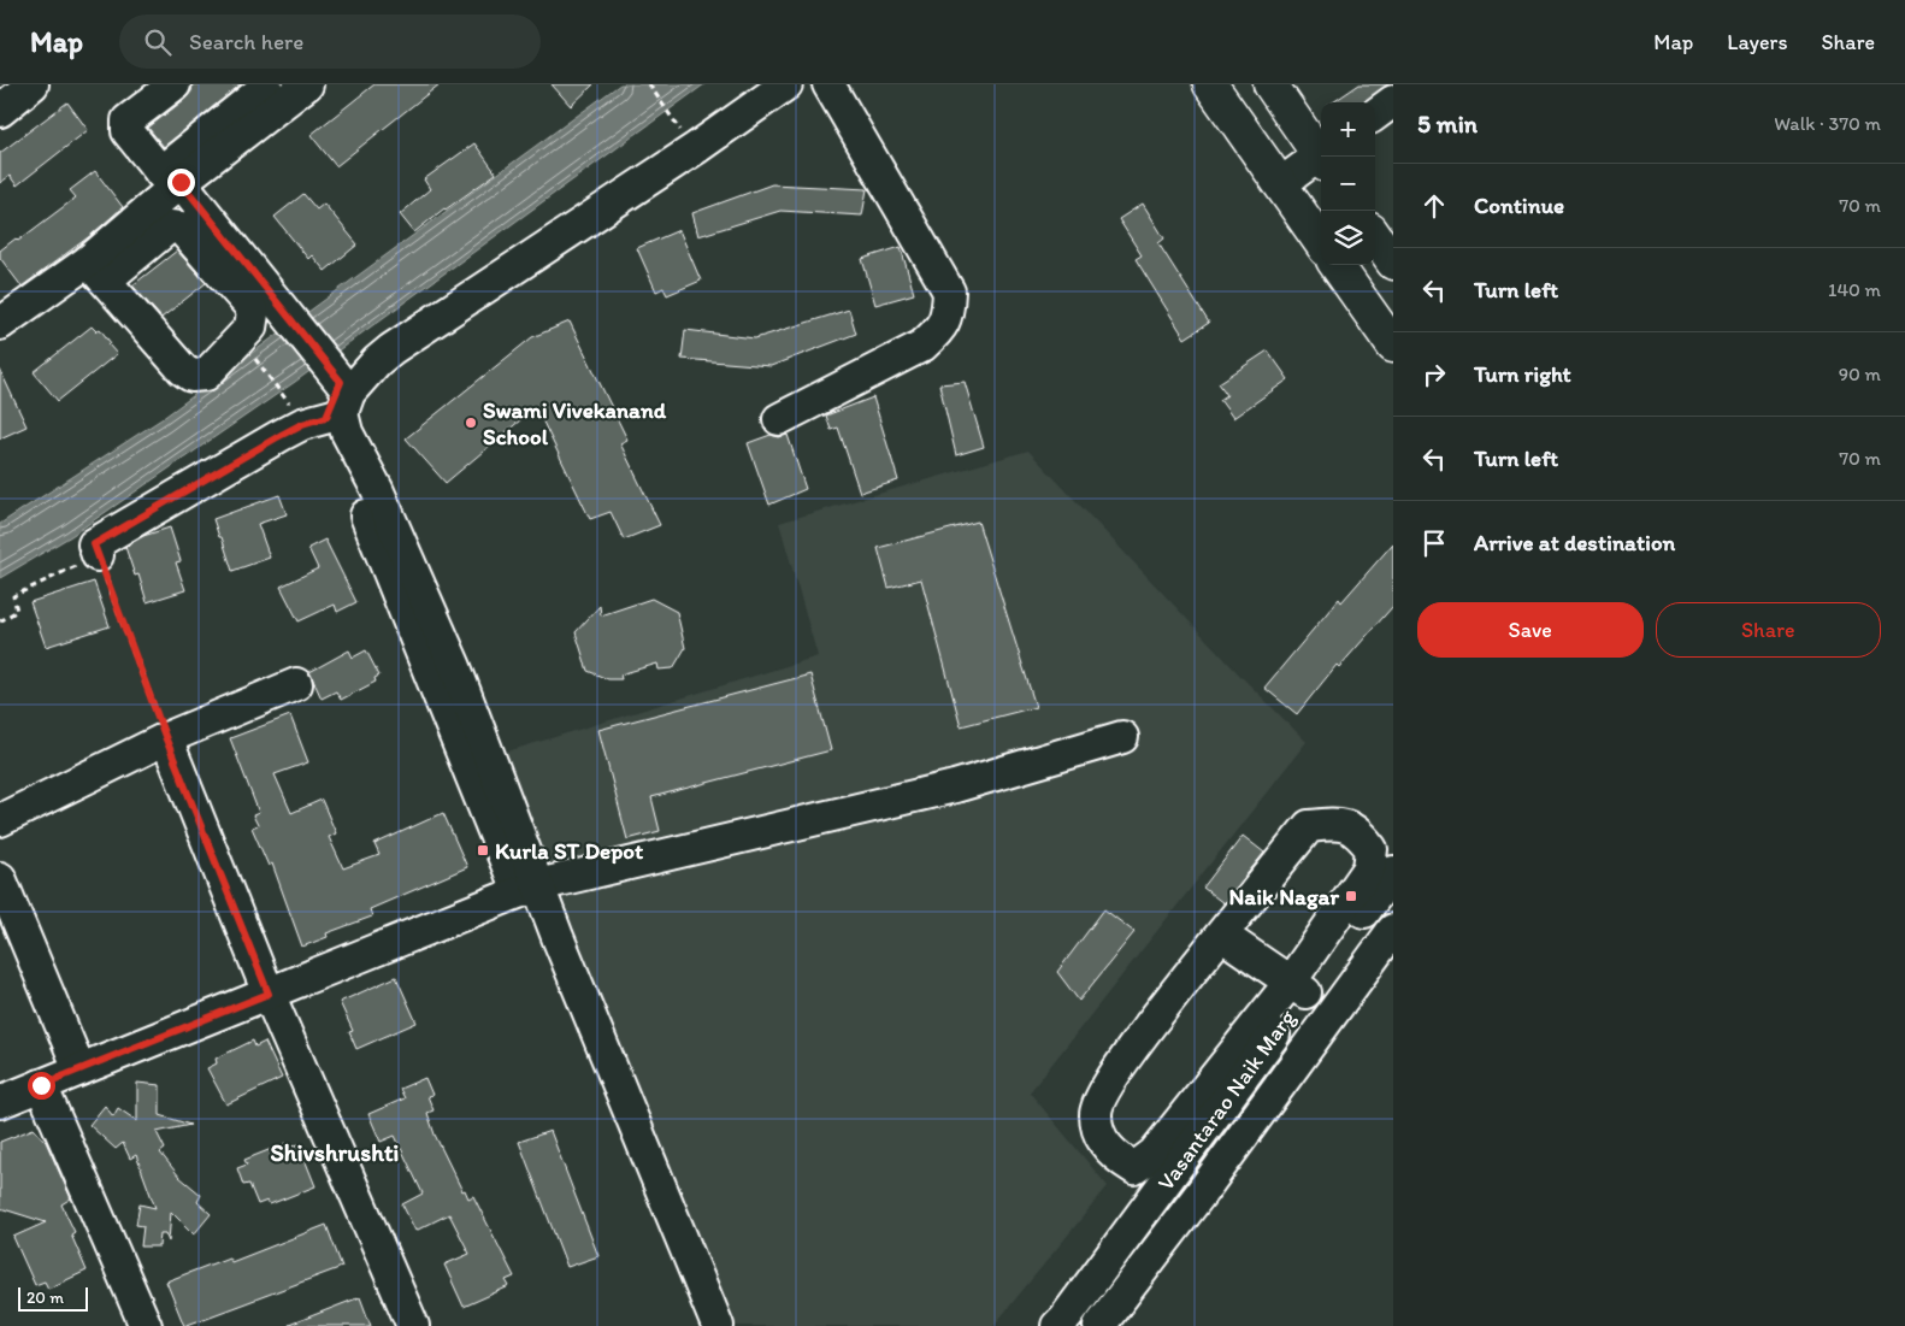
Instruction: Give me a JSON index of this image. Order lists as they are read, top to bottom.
{
  "streets": {
    "street": ["Vasantarao Naik Marg"]
  },
  "districts": ["Shivshrushti"],
  "places": {
    "other": ["Swami Vivekanand School"],
    "transit": ["Kurla ST Depot", "Naik Nagar"]
  },
  "scale_bar": "20 m",
  "page": {
    "header": "Map",
    "search": "Search here",
    "nav": ["Map", "Layers", "Share"],
    "heading": ["5 min", "Walk · 370 m"],
    "map_buttons": ["+", "−"],
    "list": [
      ["Continue", "70 m"],
      ["Turn left", "140 m"],
      ["Turn right", "90 m"],
      ["Turn left", "70 m"],
      "Arrive at destination"
    ],
    "buttons": ["Save", "Share"],
    "scale": "20 m"
  }
}
